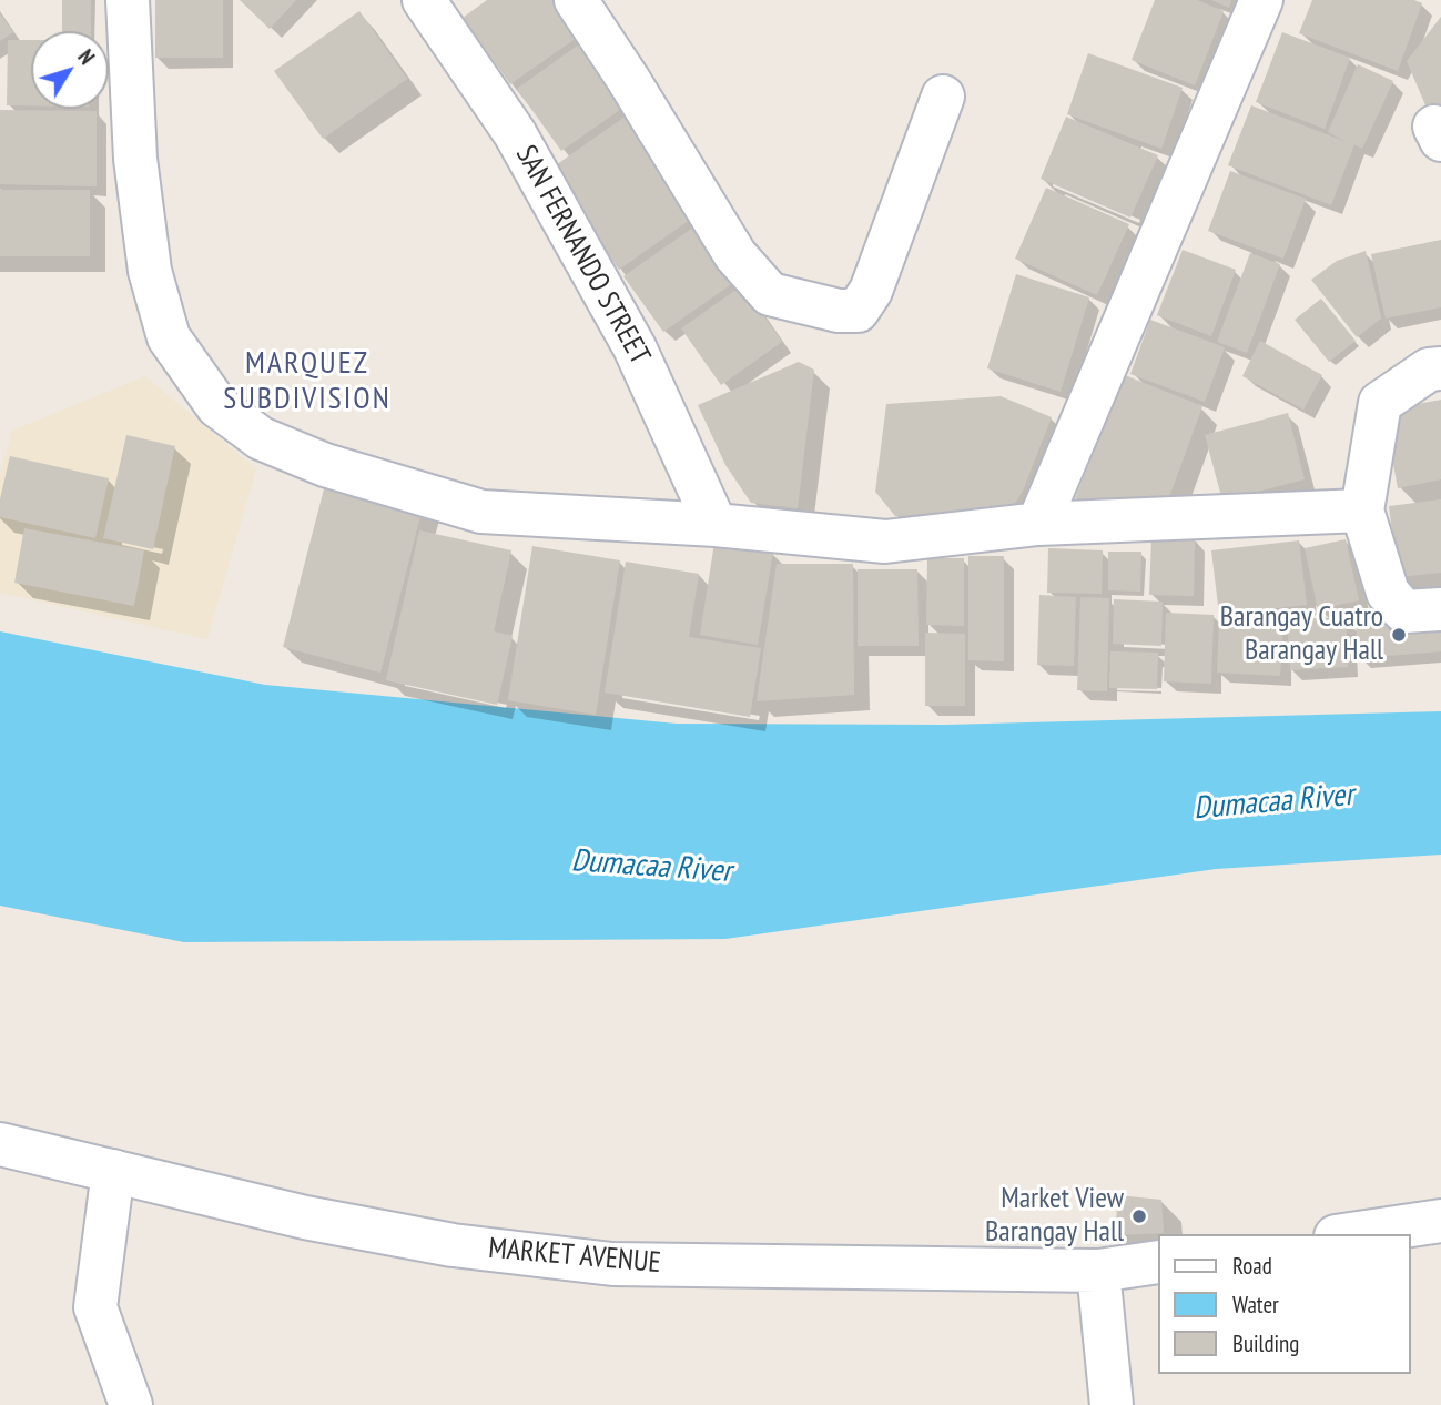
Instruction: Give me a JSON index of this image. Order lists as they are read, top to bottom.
{
  "streets": {
    "street": ["SAN FERNANDO STREET", "MARKET AVENUE"]
  },
  "districts": ["MARQUEZ SUBDIVISION"],
  "water": ["Dumacaa River"],
  "places": ["Barangay Cuatro Barangay Hall", "Market View Barangay Hall"],
  "legend": ["Road", "Water", "Building"],
  "north": "top right"
}
